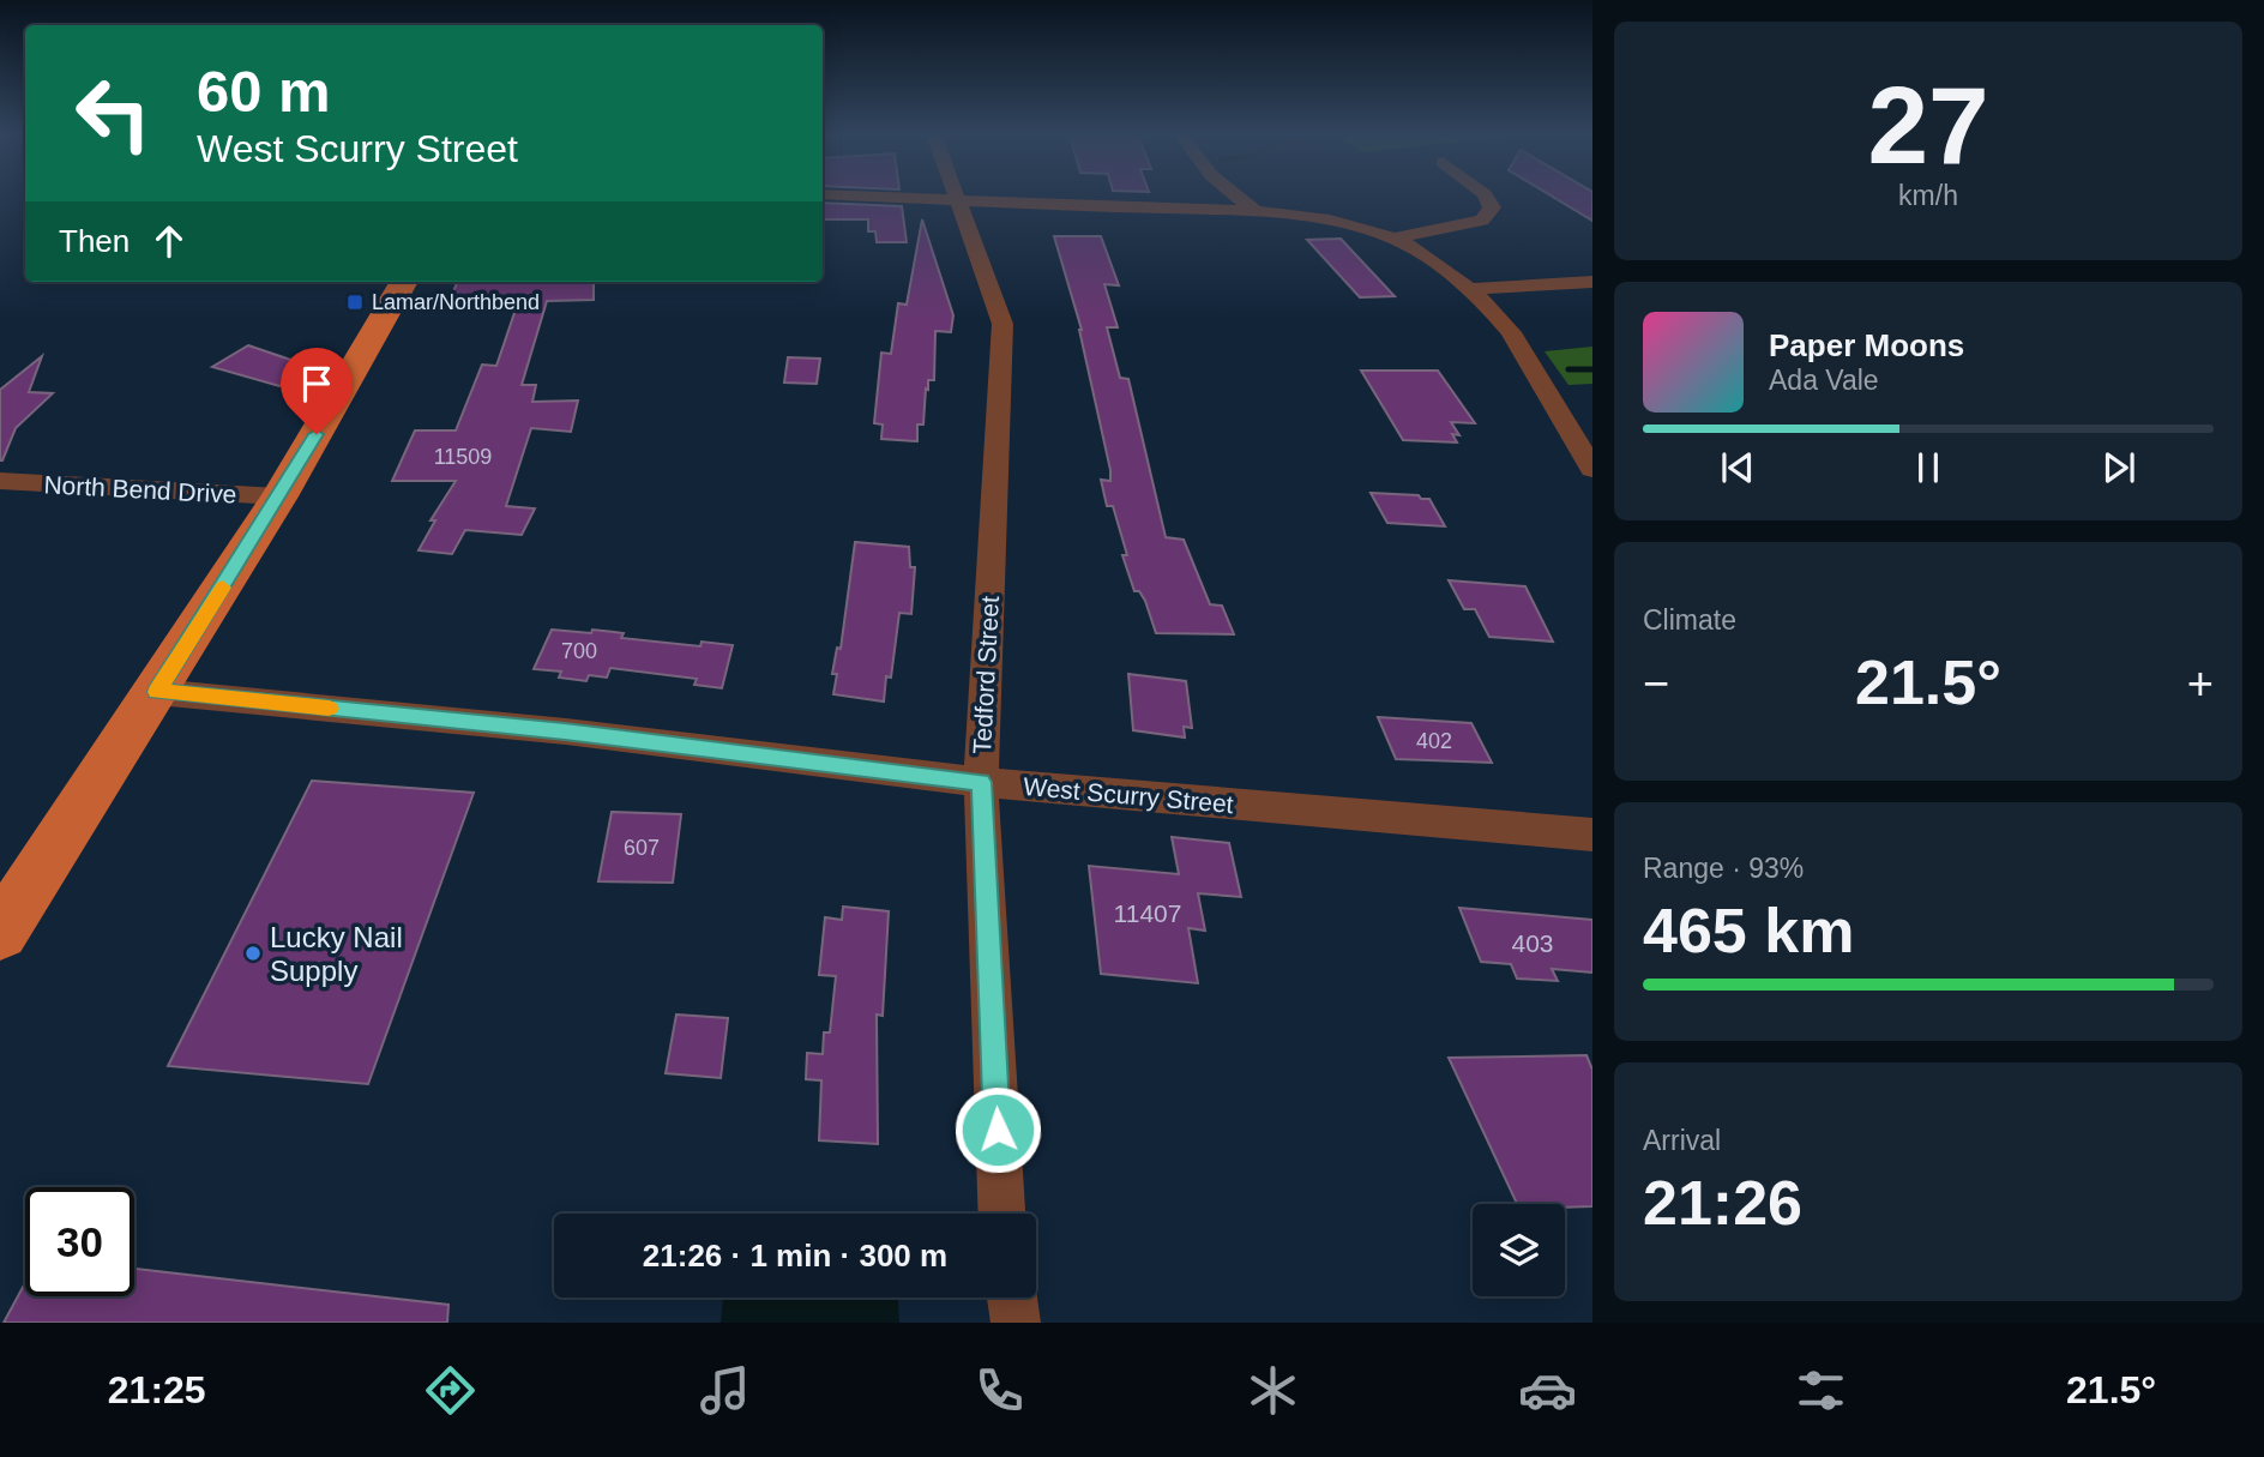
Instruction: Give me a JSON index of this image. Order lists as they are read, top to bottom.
{
  "streets": {
    "street": ["North Bend Drive", "Tedford Street", "West Scurry Street"]
  },
  "crossings": [
    ["Tedford Street", "West Scurry Street"]
  ],
  "places": {
    "transit": ["Lamar/Northbend"],
    "other": ["Lucky Nail Supply"]
  },
  "house_numbers": [
    "11509",
    "700",
    "402",
    "607",
    "11407",
    "403"
  ],
  "page": {
    "tile": [
      ["27", "km/h"],
      "Climate",
      ["Range · 93%", "465 km"],
      ["Arrival", "21:26"]
    ],
    "turn": ["60 m", "West Scurry Street"],
    "then": "Then",
    "song": ["Paper Moons", "Ada Vale"],
    "heat": ["−", "21.5°", "+"],
    "limit": "30",
    "trip": "21:26 · 1 min · 300 m",
    "tabs": ["21:25", "21.5°"]
  }
}
